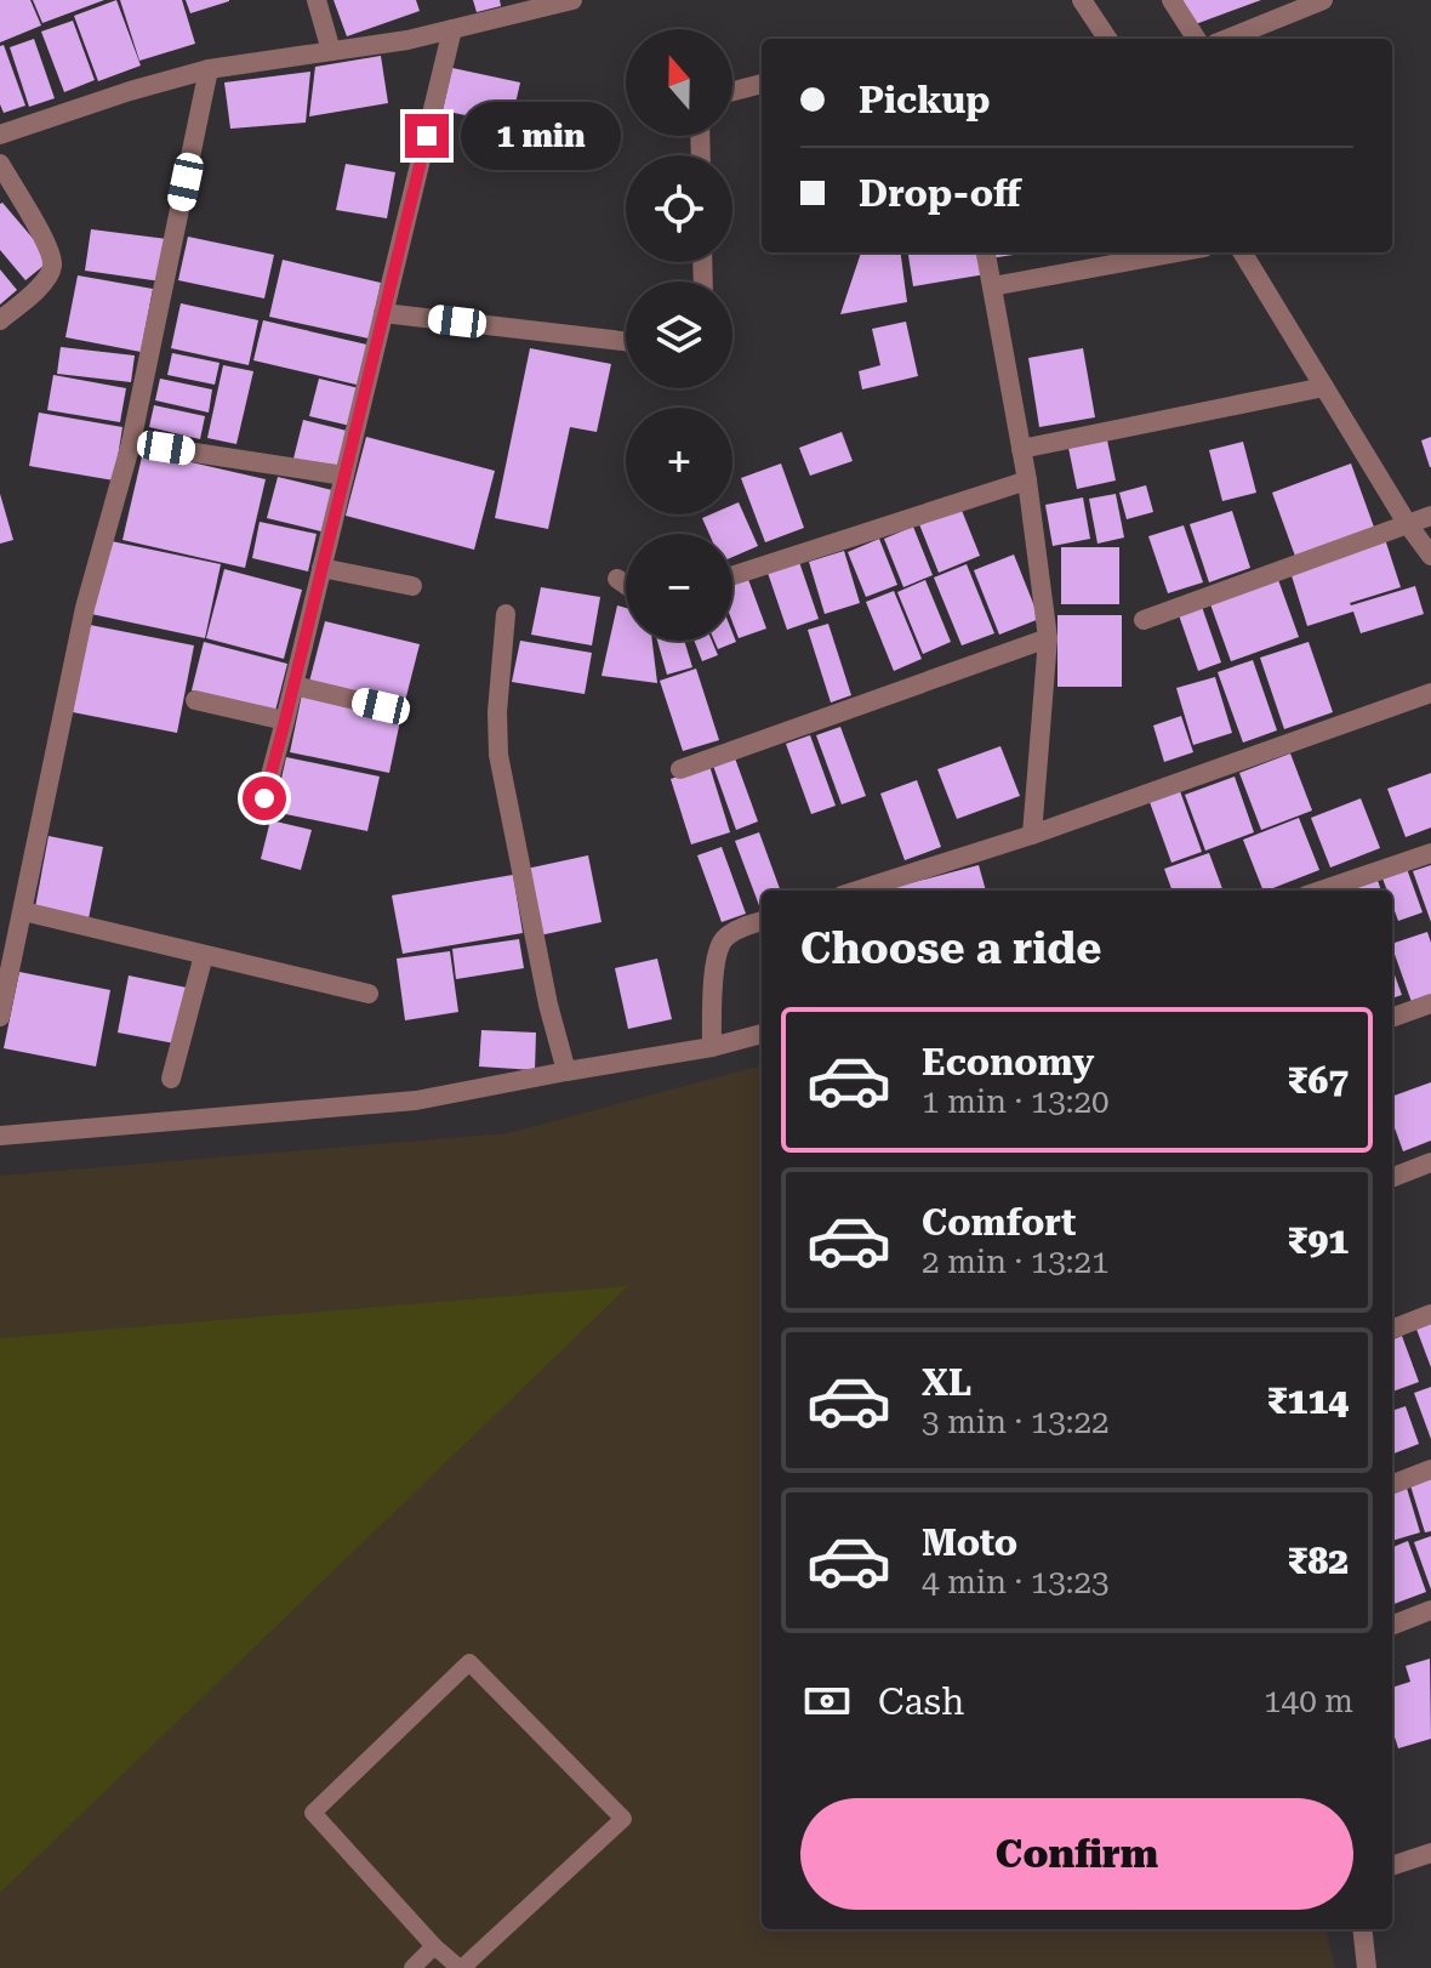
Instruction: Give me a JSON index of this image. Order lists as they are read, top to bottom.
{
  "north": "top",
  "page": {
    "map_buttons": ["+", "−"],
    "banner": ["Pickup", "Drop-off"],
    "bubble": "1 min",
    "heading": "Choose a ride",
    "list": [
      {
        "name": "Economy",
        "note": "1 min · 13:20",
        "value": "₹67"
      },
      {
        "name": "Comfort",
        "note": "2 min · 13:21",
        "value": "₹91"
      },
      {
        "name": "XL",
        "note": "3 min · 13:22",
        "value": "₹114"
      },
      {
        "name": "Moto",
        "note": "4 min · 13:23",
        "value": "₹82"
      }
    ],
    "pay": ["Cash", "140 m"],
    "buttons": "Confirm"
  }
}
